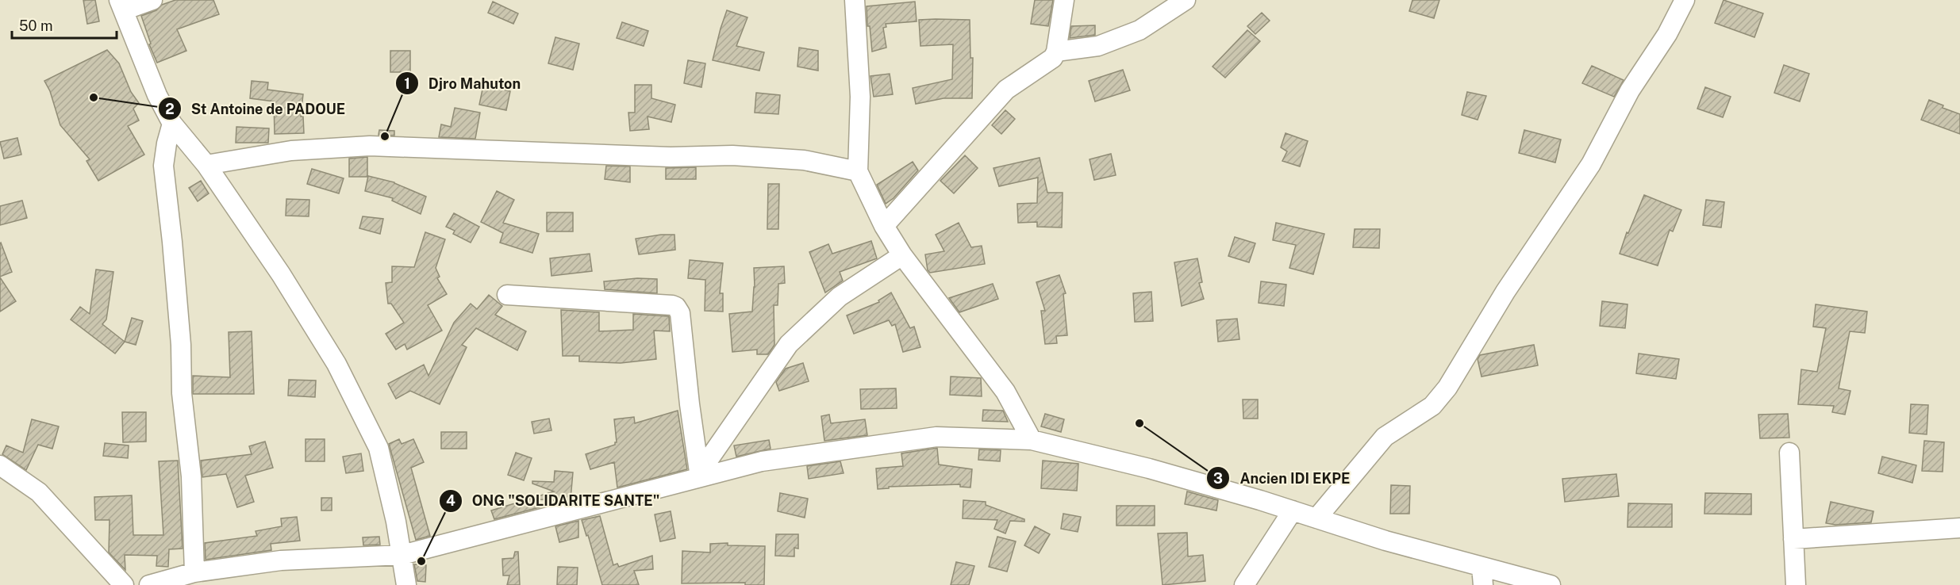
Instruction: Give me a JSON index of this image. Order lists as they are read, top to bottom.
{
  "places": [
    "St Antoine de PADOUE",
    "Djro Mahuton",
    "Ancien IDI EKPE",
    "ONG \"SOLIDARITE SANTE\""
  ],
  "scale_bar": "50 m"
}
